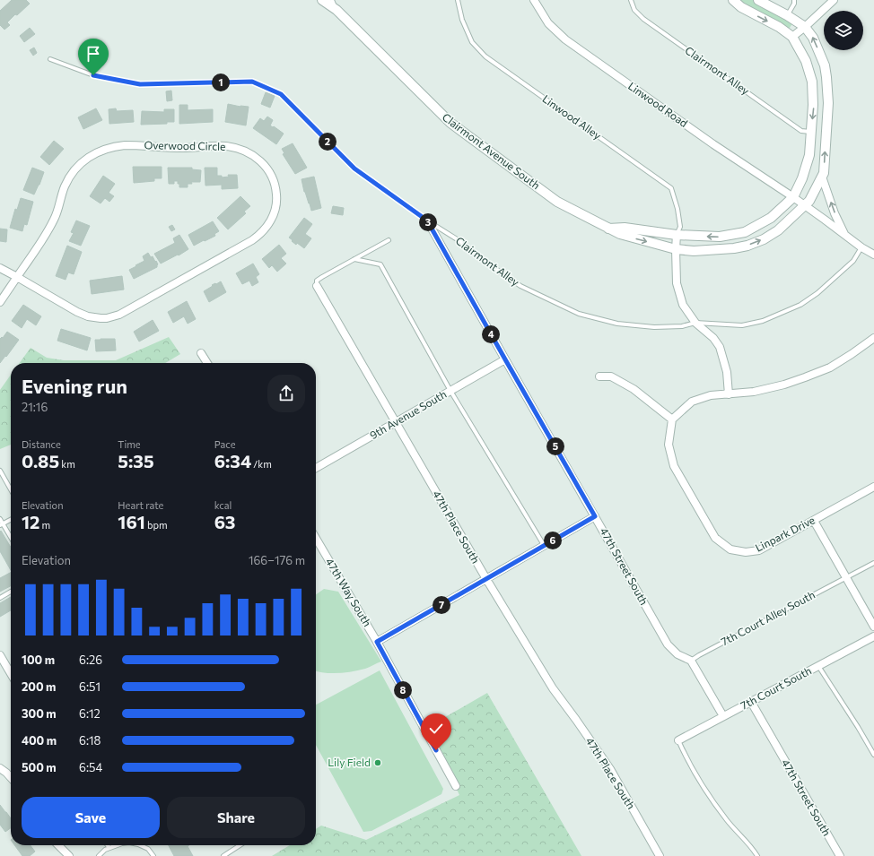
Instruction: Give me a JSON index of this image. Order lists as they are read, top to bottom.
{
  "streets": {
    "street": [
      "Linwood Road",
      "Overwood Circle",
      "Clairmont Avenue South",
      "9th Avenue South",
      "47th Place South",
      "Linpark Drive",
      "47th Street South",
      "47th Way South",
      "7th Court South"
    ],
    "lane": ["Clairmont Alley", "Linwood Alley", "7th Court Alley South"]
  },
  "crossings": [
    ["Clairmont Alley", "Linwood Road"],
    ["Clairmont Alley", "Clairmont Avenue South"],
    ["Clairmont Alley", "47th Street South"],
    ["Linwood Road", "Clairmont Avenue South"],
    ["Linwood Alley", "Clairmont Avenue South"],
    ["9th Avenue South", "47th Place South"],
    ["9th Avenue South", "47th Street South"],
    ["47th Street South", "7th Court Alley South"],
    ["47th Street South", "7th Court South"]
  ],
  "places": ["Lily Field"],
  "page": {
    "pins": [
      "1",
      "2",
      "3",
      "4",
      "5",
      "6",
      "7",
      "8"
    ],
    "heading": ["Evening run", "21:16"],
    "stats": [
      ["Distance", "0.85 km"],
      ["Time", "5:35"],
      ["Pace", "6:34 /km"],
      ["Elevation", "12 m"],
      ["Heart rate", "161 bpm"],
      ["kcal", "63"]
    ],
    "chart": ["Elevation", "166–176 m"],
    "list": [
      {
        "name": "100 m",
        "note": "6:26"
      },
      {
        "name": "200 m",
        "note": "6:51"
      },
      {
        "name": "300 m",
        "note": "6:12"
      },
      {
        "name": "400 m",
        "note": "6:18"
      },
      {
        "name": "500 m",
        "note": "6:54"
      }
    ],
    "buttons": ["Save", "Share"]
  }
}
